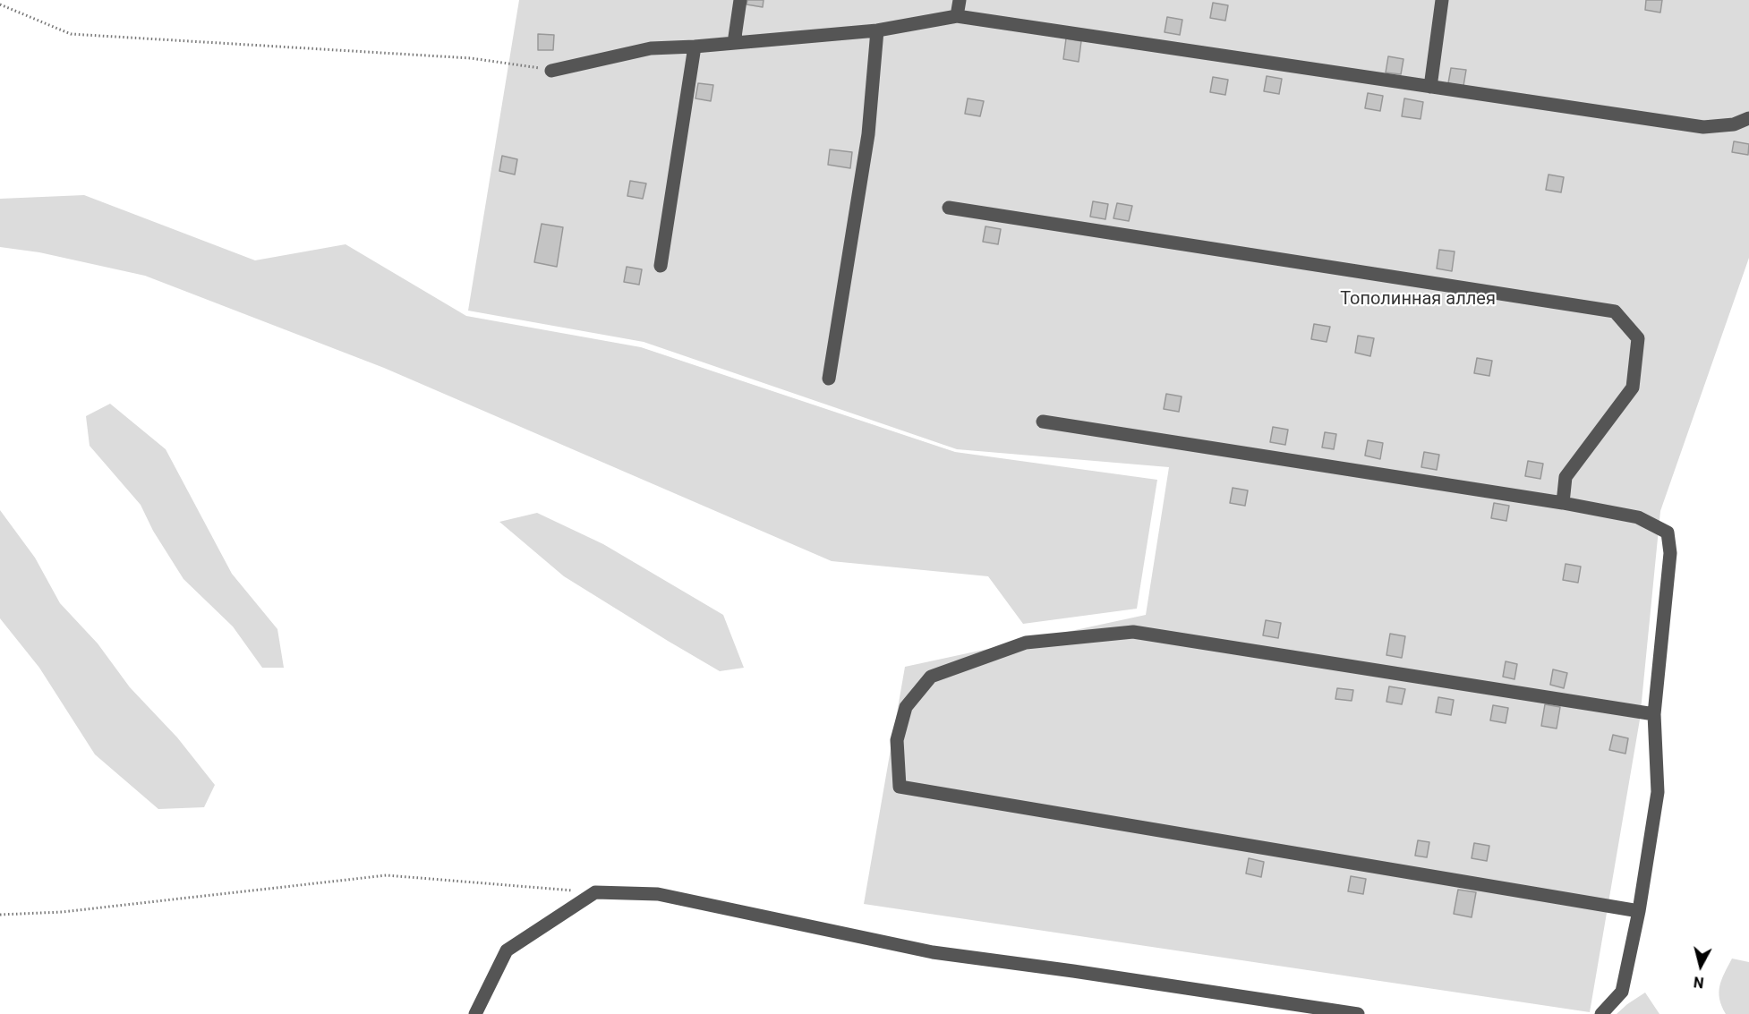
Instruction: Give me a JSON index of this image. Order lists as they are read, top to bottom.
{
  "parks": ["Тополинная аллея"],
  "north": "bottom"
}
